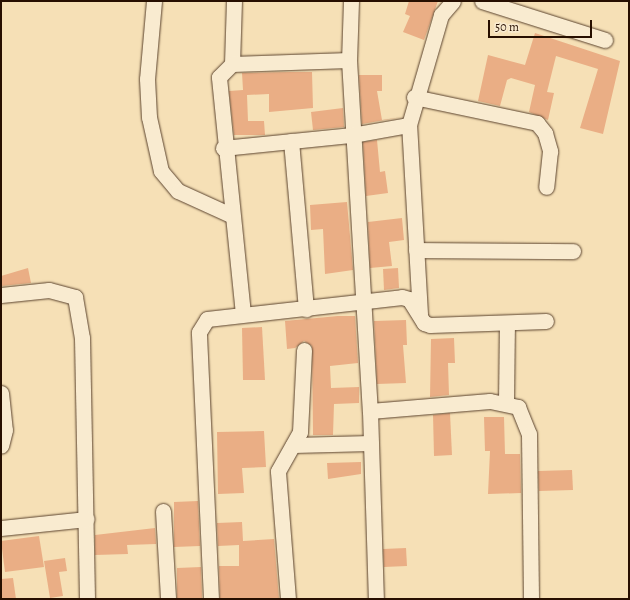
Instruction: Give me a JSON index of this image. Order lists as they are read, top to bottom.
{
  "scale_bar": "50 m"
}
